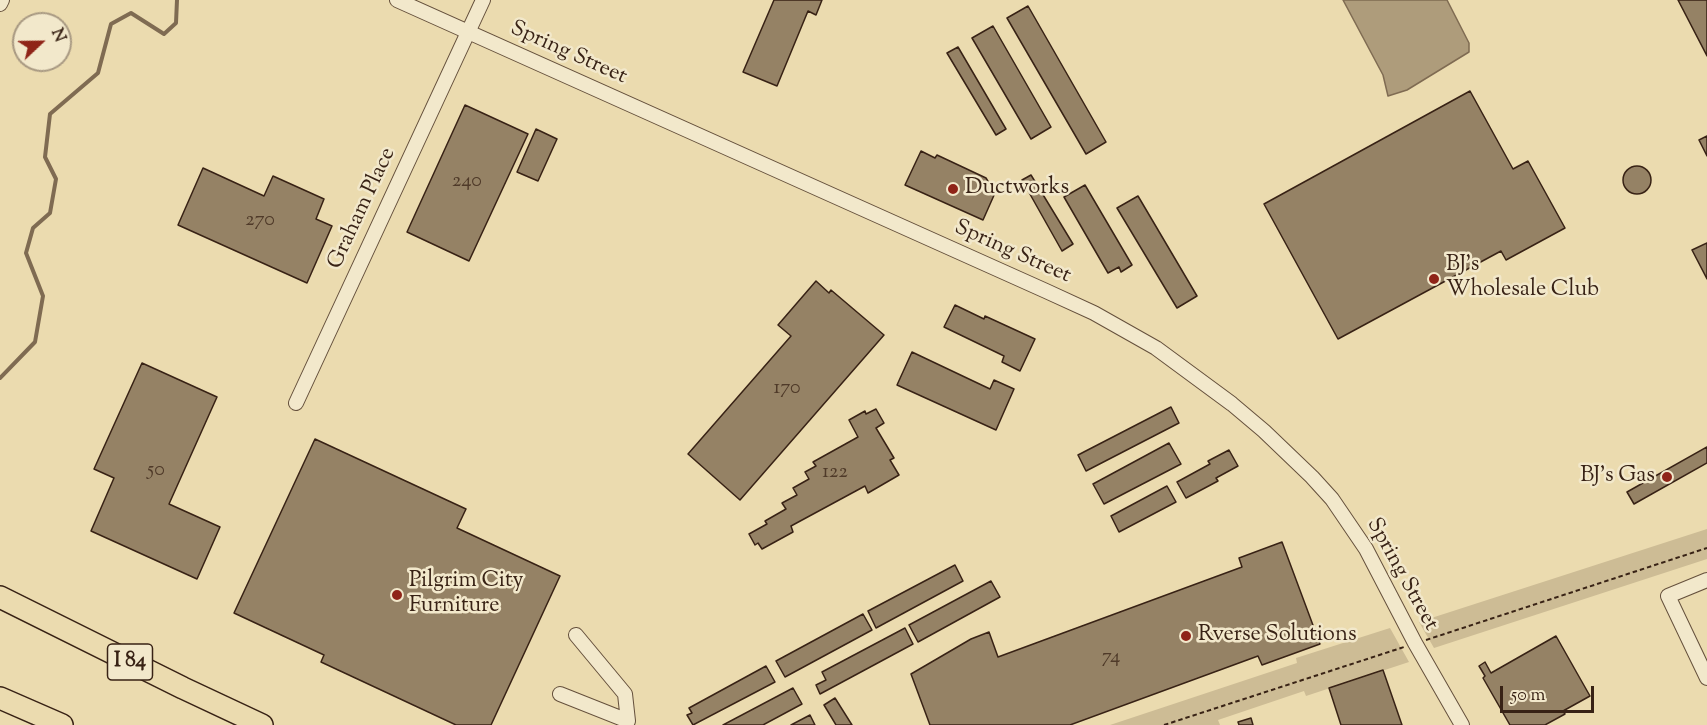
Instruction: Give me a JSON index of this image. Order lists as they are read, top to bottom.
{
  "streets": {
    "highway": ["I 84"],
    "street": ["Spring Street", "Graham Place"]
  },
  "crossings": [
    ["Spring Street", "Graham Place"]
  ],
  "places": [
    "Ductworks",
    "BJ's Wholesale Club",
    "BJ's Gas",
    "Pilgrim City Furniture",
    "Rverse Solutions"
  ],
  "house_numbers": [
    "240",
    "270",
    "170",
    "50",
    "122",
    "74"
  ],
  "scale_bar": "50 m",
  "north": "right"
}
